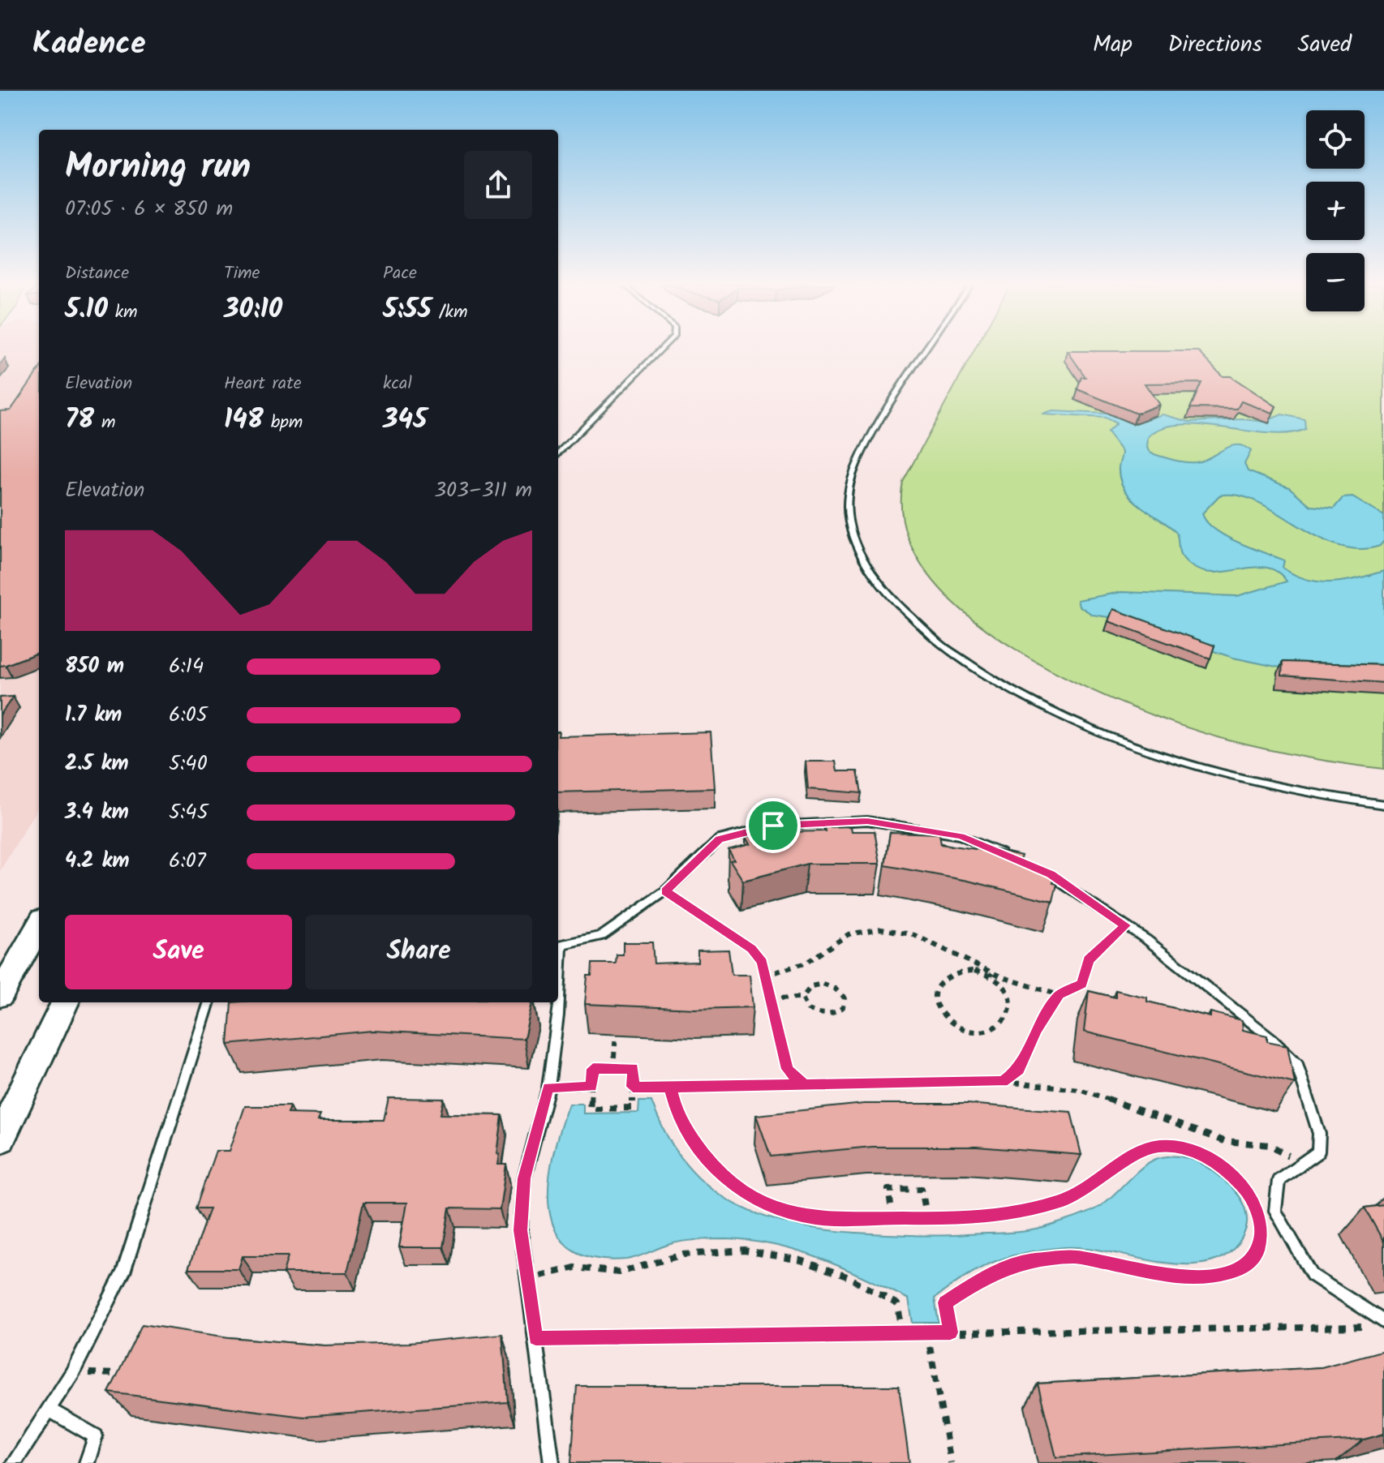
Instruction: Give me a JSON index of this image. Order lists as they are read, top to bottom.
{
  "page": {
    "header": "Kadence",
    "nav": ["Map", "Directions", "Saved"],
    "map_buttons": ["+", "−"],
    "heading": ["Morning run", "07:05 · 6 × 850 m"],
    "stats": [
      ["Distance", "5.10 km"],
      ["Time", "30:10"],
      ["Pace", "5:55 /km"],
      ["Elevation", "78 m"],
      ["Heart rate", "148 bpm"],
      ["kcal", "345"]
    ],
    "chart": ["Elevation", "303–311 m"],
    "list": [
      {
        "name": "850 m",
        "note": "6:14"
      },
      {
        "name": "1.7 km",
        "note": "6:05"
      },
      {
        "name": "2.5 km",
        "note": "5:40"
      },
      {
        "name": "3.4 km",
        "note": "5:45"
      },
      {
        "name": "4.2 km",
        "note": "6:07"
      }
    ],
    "buttons": ["Save", "Share"]
  }
}
